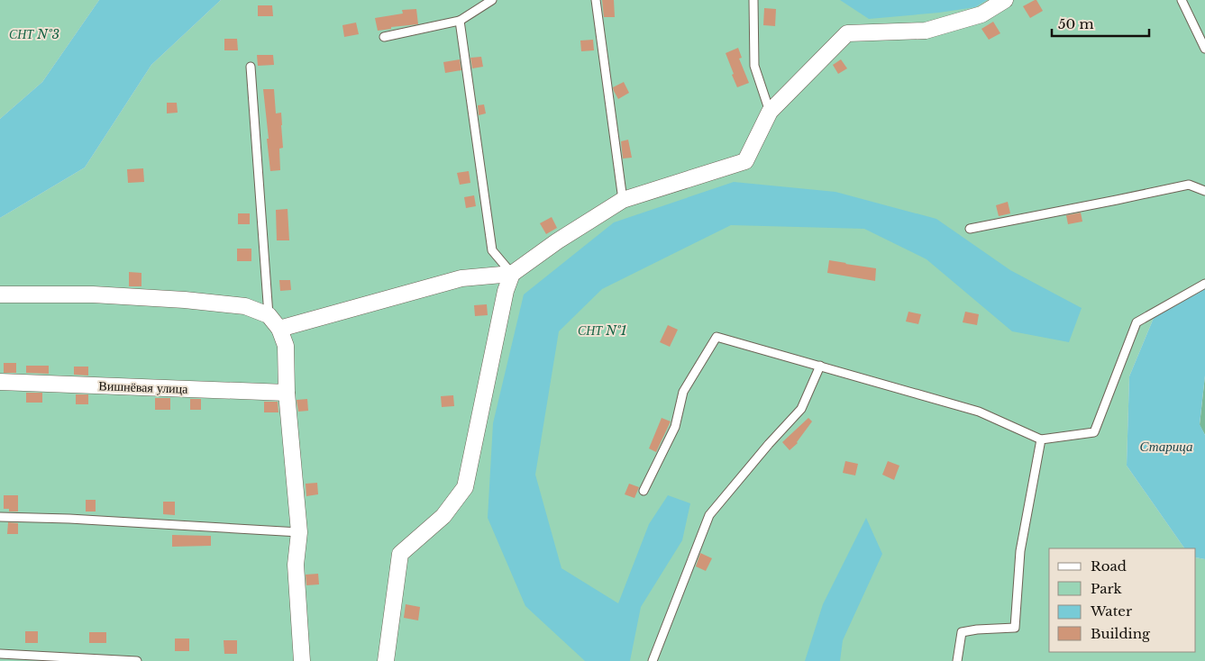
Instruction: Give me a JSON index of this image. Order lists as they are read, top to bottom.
{
  "streets": {
    "street": ["Вишнёвая улица"]
  },
  "water": ["Старица"],
  "parks": ["СНТ №3", "СНТ №1"],
  "legend": [
    "Road",
    "Park",
    "Water",
    "Building"
  ],
  "scale_bar": "50 m"
}
